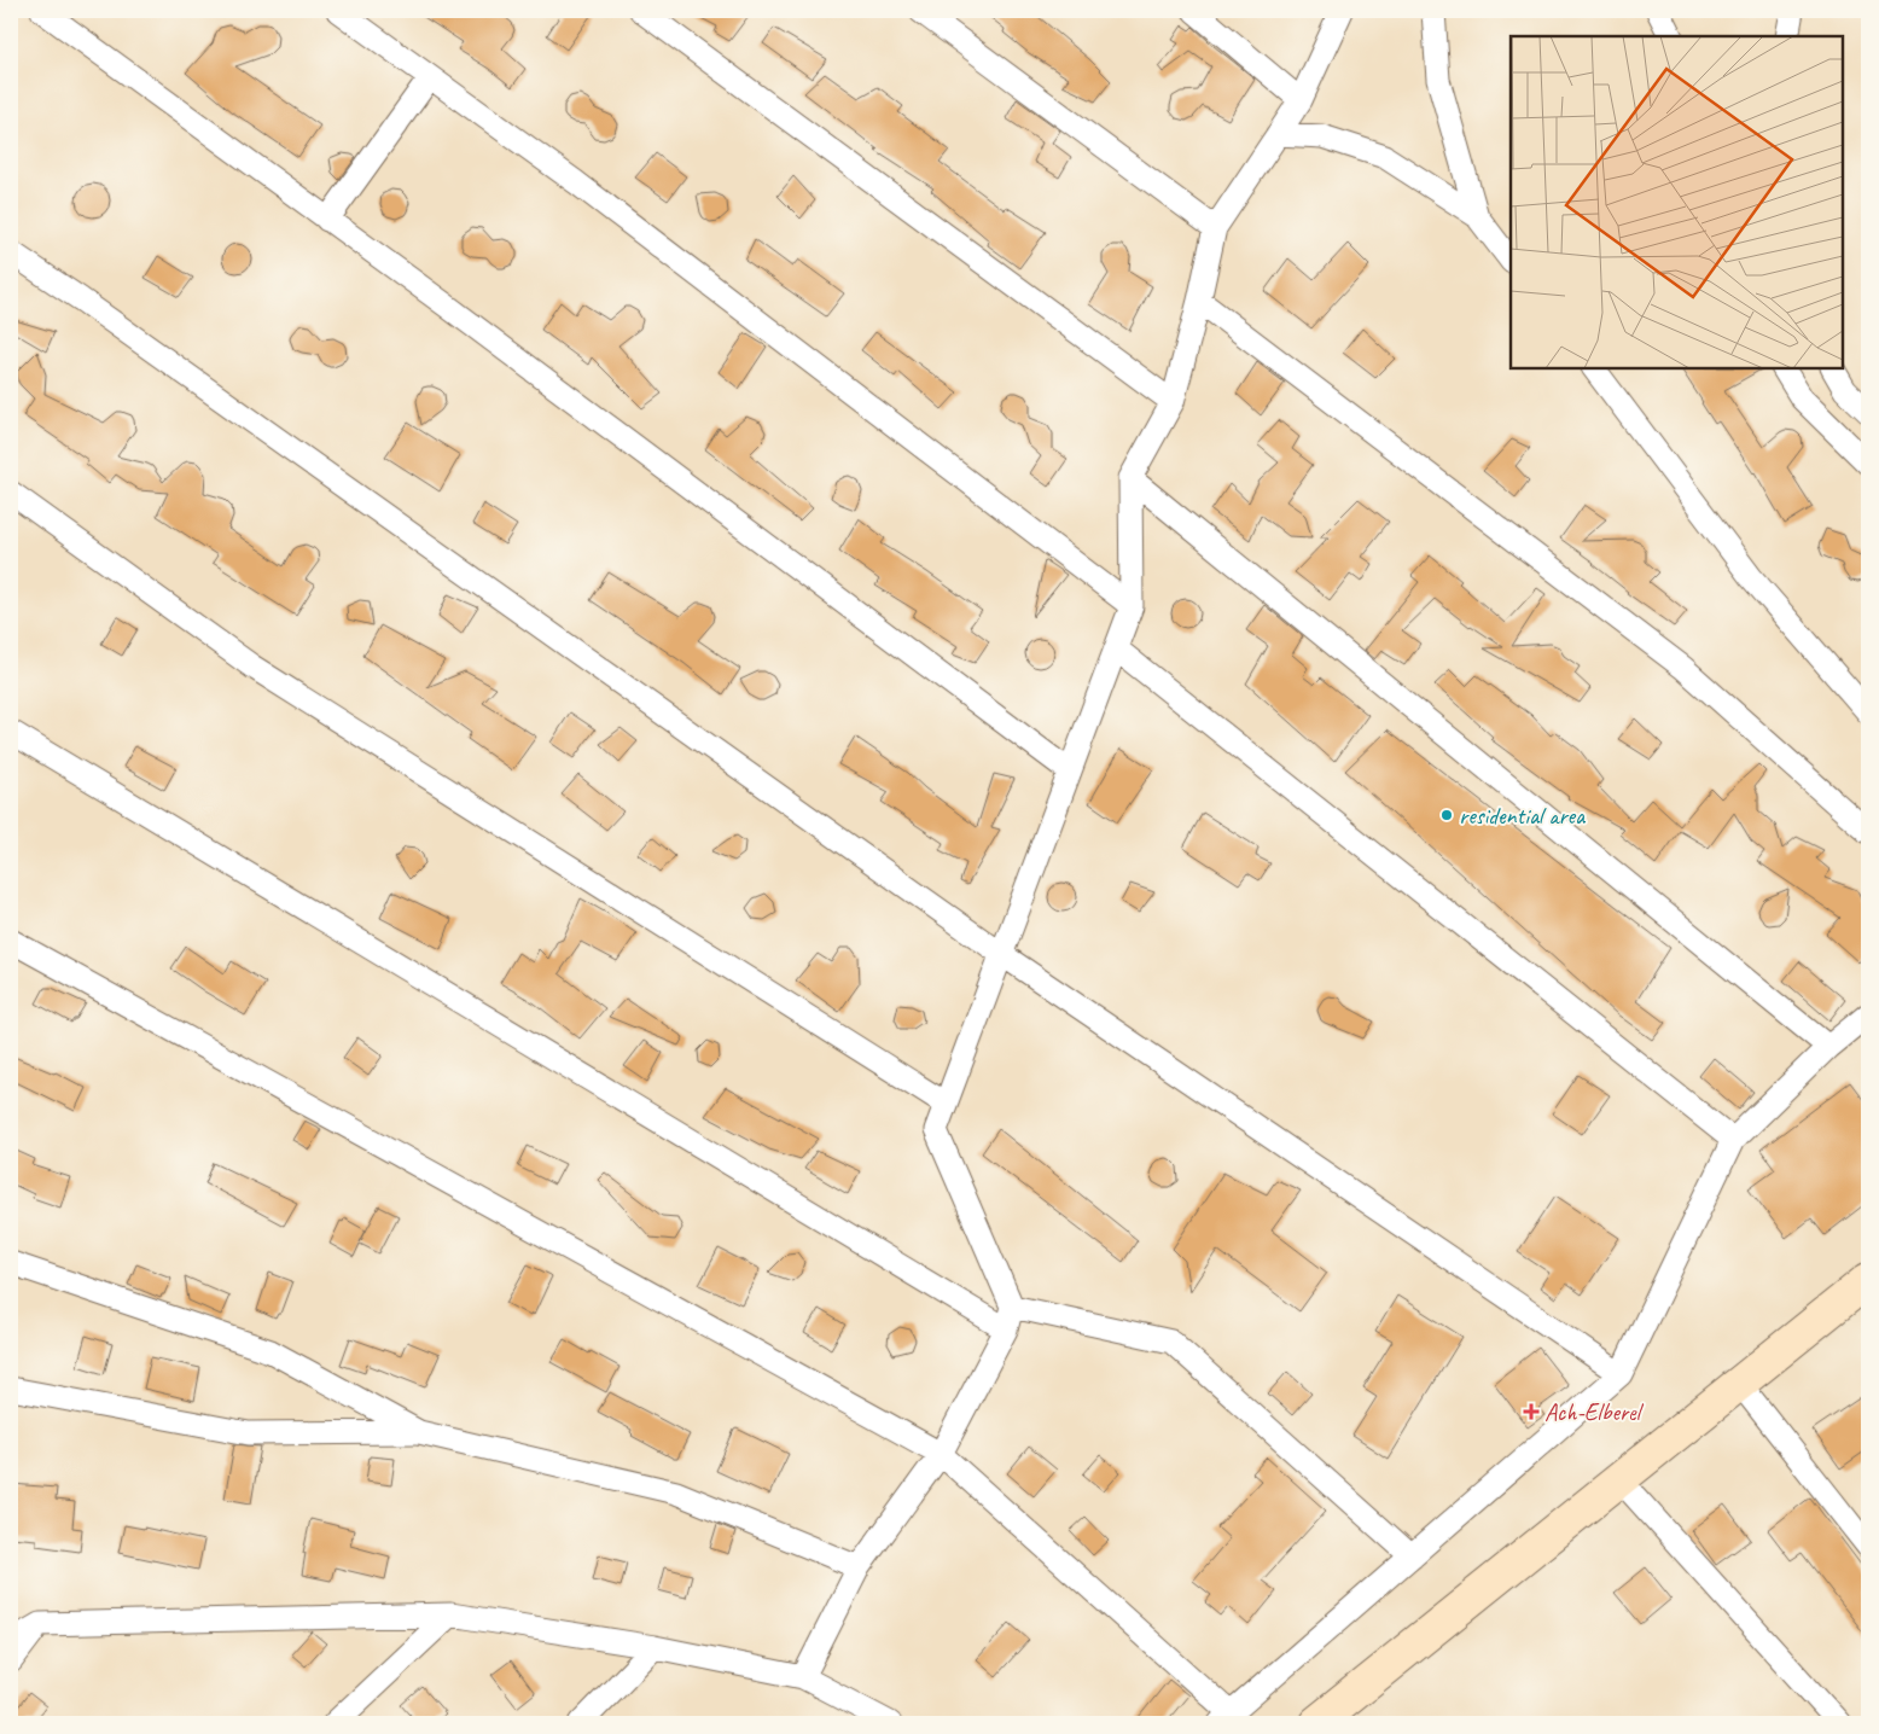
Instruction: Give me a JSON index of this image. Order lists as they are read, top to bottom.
{
  "places": {
    "other": ["residential area"],
    "health": ["Ach-Elberel"]
  }
}
